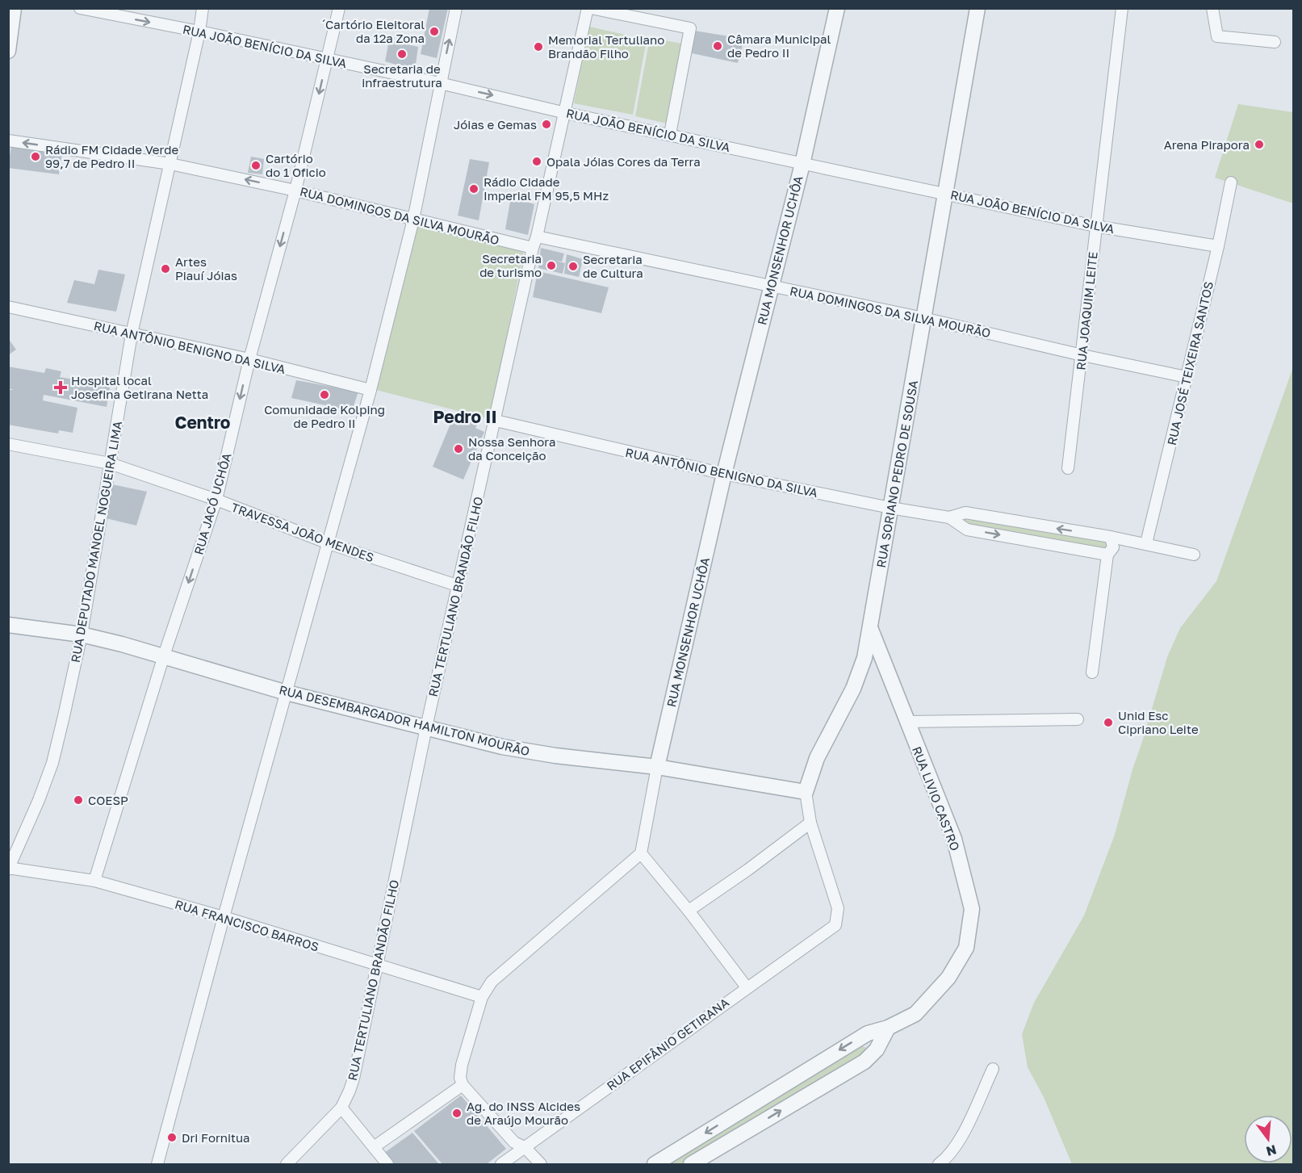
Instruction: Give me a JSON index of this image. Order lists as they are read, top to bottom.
{
  "streets": {
    "street": [
      "RUA JOÃO BENÍCIO DA SILVA",
      "RUA DOMINGOS DA SILVA MOURÃO",
      "RUA MONSENHOR UCHÔA",
      "RUA JOAQUIM LEITE",
      "RUA ANTÔNIO BENIGNO DA SILVA",
      "RUA JOSÉ TEIXEIRA SANTOS",
      "RUA SORIANO PEDRO DE SOUSA",
      "RUA JACÓ UCHÔA",
      "TRAVESSA JOÃO MENDES",
      "RUA DEPUTADO MANOEL NOGUEIRA LIMA",
      "RUA TERTULIANO BRANDÃO FILHO",
      "RUA DESEMBARGADOR HAMILTON MOURÃO",
      "RUA LIVIO CASTRO",
      "RUA FRANCISCO BARROS",
      "RUA EPIFÂNIO GETIRANA"
    ]
  },
  "crossings": [
    ["RUA JOÃO BENÍCIO DA SILVA", "RUA MONSENHOR UCHÔA"],
    ["RUA JOÃO BENÍCIO DA SILVA", "RUA JOAQUIM LEITE"],
    ["RUA JOÃO BENÍCIO DA SILVA", "RUA JOSÉ TEIXEIRA SANTOS"],
    ["RUA JOÃO BENÍCIO DA SILVA", "RUA SORIANO PEDRO DE SOUSA"],
    ["RUA JOÃO BENÍCIO DA SILVA", "RUA JACÓ UCHÔA"],
    ["RUA JOÃO BENÍCIO DA SILVA", "RUA DEPUTADO MANOEL NOGUEIRA LIMA"],
    ["RUA JOÃO BENÍCIO DA SILVA", "RUA TERTULIANO BRANDÃO FILHO"],
    ["RUA DOMINGOS DA SILVA MOURÃO", "RUA MONSENHOR UCHÔA"],
    ["RUA DOMINGOS DA SILVA MOURÃO", "RUA JOAQUIM LEITE"],
    ["RUA DOMINGOS DA SILVA MOURÃO", "RUA JOSÉ TEIXEIRA SANTOS"],
    ["RUA DOMINGOS DA SILVA MOURÃO", "RUA SORIANO PEDRO DE SOUSA"],
    ["RUA DOMINGOS DA SILVA MOURÃO", "RUA JACÓ UCHÔA"],
    ["RUA DOMINGOS DA SILVA MOURÃO", "RUA DEPUTADO MANOEL NOGUEIRA LIMA"],
    ["RUA DOMINGOS DA SILVA MOURÃO", "RUA TERTULIANO BRANDÃO FILHO"],
    ["RUA MONSENHOR UCHÔA", "RUA ANTÔNIO BENIGNO DA SILVA"],
    ["RUA MONSENHOR UCHÔA", "RUA DESEMBARGADOR HAMILTON MOURÃO"],
    ["RUA ANTÔNIO BENIGNO DA SILVA", "RUA JOSÉ TEIXEIRA SANTOS"],
    ["RUA ANTÔNIO BENIGNO DA SILVA", "RUA SORIANO PEDRO DE SOUSA"],
    ["RUA ANTÔNIO BENIGNO DA SILVA", "RUA JACÓ UCHÔA"],
    ["RUA ANTÔNIO BENIGNO DA SILVA", "RUA DEPUTADO MANOEL NOGUEIRA LIMA"],
    ["RUA ANTÔNIO BENIGNO DA SILVA", "RUA TERTULIANO BRANDÃO FILHO"],
    ["RUA SORIANO PEDRO DE SOUSA", "RUA DESEMBARGADOR HAMILTON MOURÃO"],
    ["RUA SORIANO PEDRO DE SOUSA", "RUA LIVIO CASTRO"],
    ["RUA SORIANO PEDRO DE SOUSA", "RUA EPIFÂNIO GETIRANA"],
    ["RUA JACÓ UCHÔA", "TRAVESSA JOÃO MENDES"],
    ["RUA JACÓ UCHÔA", "RUA DESEMBARGADOR HAMILTON MOURÃO"],
    ["RUA JACÓ UCHÔA", "RUA FRANCISCO BARROS"],
    ["TRAVESSA JOÃO MENDES", "RUA DEPUTADO MANOEL NOGUEIRA LIMA"],
    ["TRAVESSA JOÃO MENDES", "RUA TERTULIANO BRANDÃO FILHO"],
    ["RUA DEPUTADO MANOEL NOGUEIRA LIMA", "RUA DESEMBARGADOR HAMILTON MOURÃO"],
    ["RUA DEPUTADO MANOEL NOGUEIRA LIMA", "RUA FRANCISCO BARROS"],
    ["RUA TERTULIANO BRANDÃO FILHO", "RUA DESEMBARGADOR HAMILTON MOURÃO"],
    ["RUA TERTULIANO BRANDÃO FILHO", "RUA FRANCISCO BARROS"]
  ],
  "one_way": ["RUA JACÓ UCHÔA"],
  "districts": ["Pedro II", "Centro"],
  "places": {
    "other": [
      "´Cartório Eleitoral da 12ª Zona",
      "Câmara Municipal de Pedro II",
      "Memorial Tertuliano Brandão Filho",
      "Secretaria de infraestrutura",
      "Jóias e Gemas",
      "Arena Pirapora",
      "Rádio FM Cidade Verde 99,7 de Pedro II",
      "Opala Jóias Cores da Terra",
      "Cartório do 1 Oficio",
      "Rádio Cidade Imperial FM 95,5 MHz",
      "Secretaria de turismo",
      "Secretaria de Cultura",
      "Artes Piauí Jóias",
      "Comunidade Kolping de Pedro II",
      "Nossa Senhora da Conceição",
      "Unid Esc Cipriano Leite",
      "COESP",
      "Ag. do INSS Alcides de Araújo Mourão",
      "Dri Fornitua"
    ],
    "health": ["Hospital local Josefina Getirana Netta"]
  },
  "north": "bottom"
}
